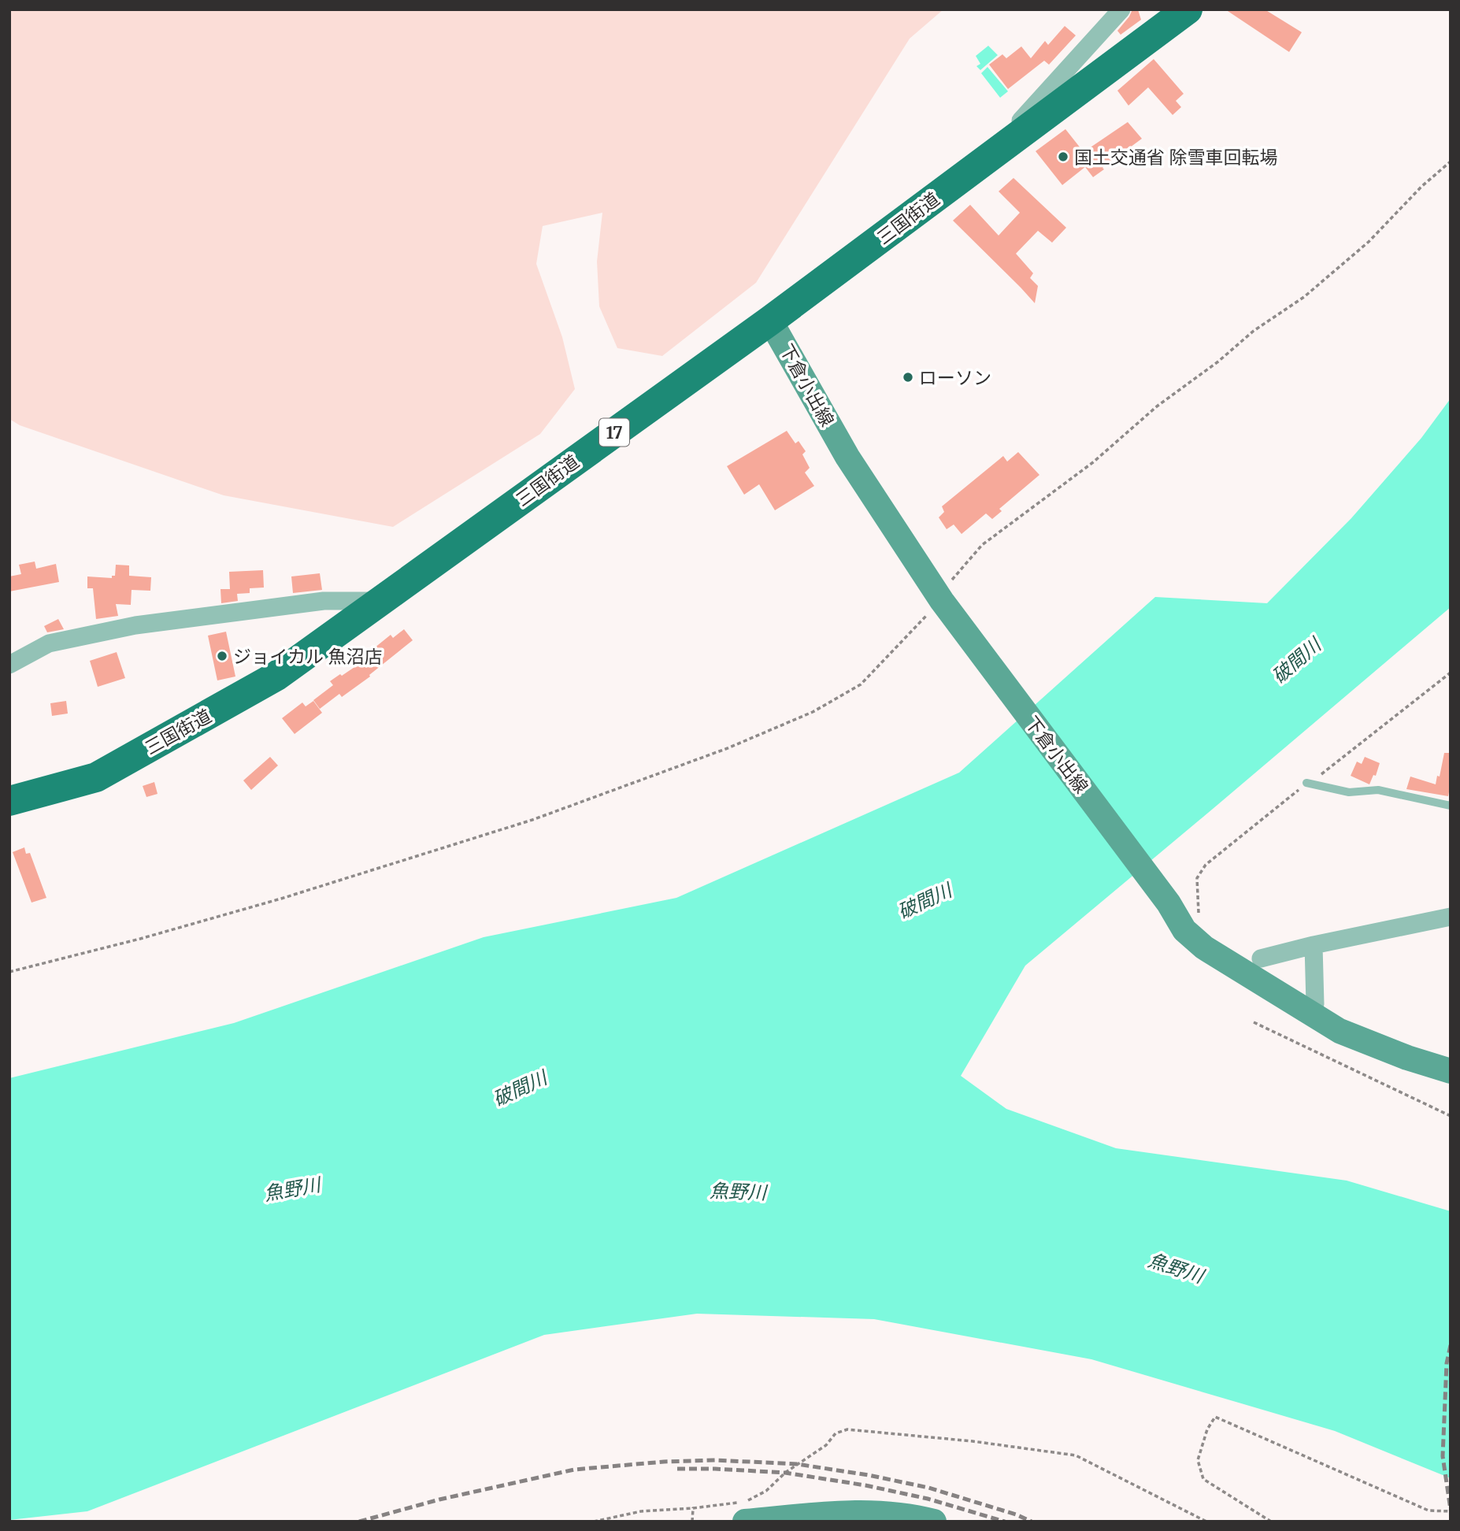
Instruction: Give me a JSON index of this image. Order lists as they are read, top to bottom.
{
  "streets": {
    "highway": ["三国街道", "17"],
    "main road": ["下倉小出線"]
  },
  "crossings": [
    ["三国街道", "下倉小出線"]
  ],
  "water": ["破間川", "魚野川"],
  "places": ["国土交通省 除雪車回転場", "ローソン", "ジョイカル 魚沼店"]
}
